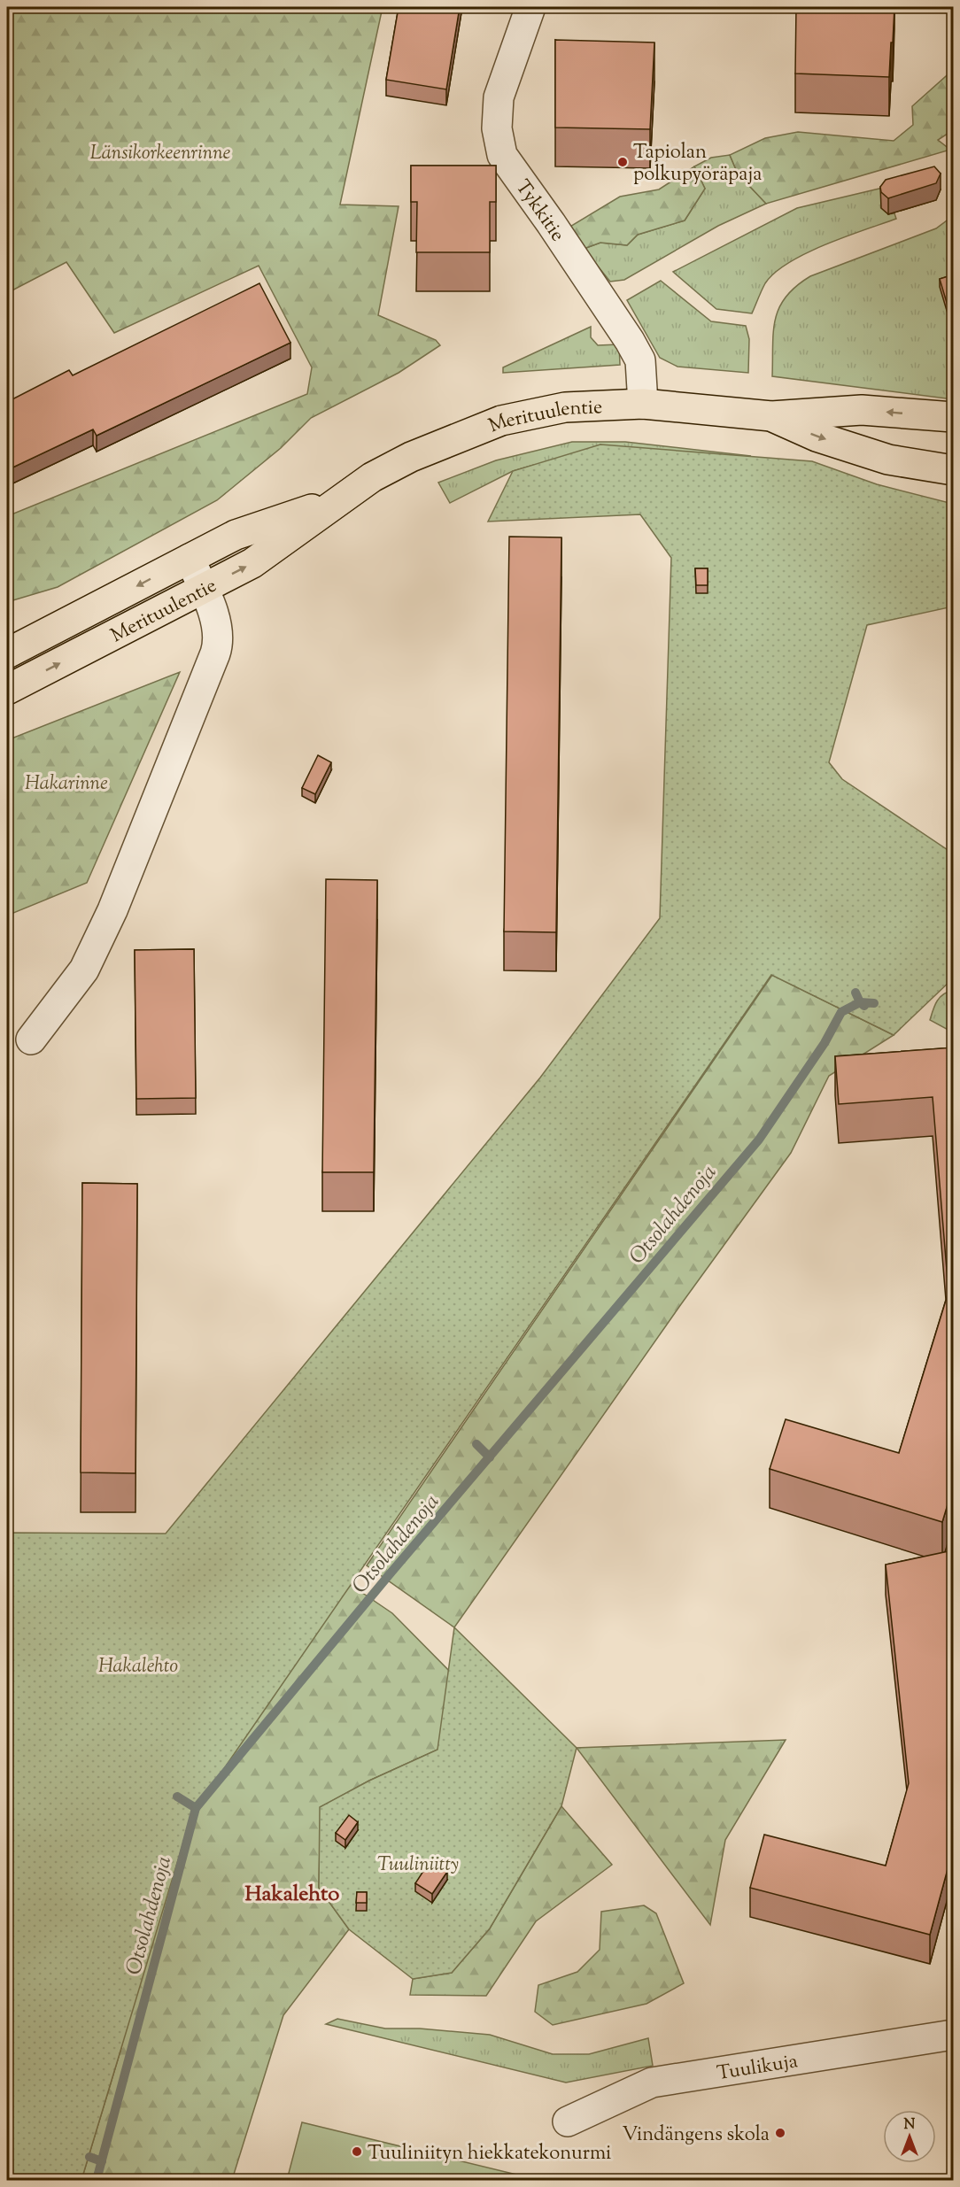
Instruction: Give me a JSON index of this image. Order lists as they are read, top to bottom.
{
  "streets": {
    "main road": ["Merituulentie"],
    "street": ["Tykkitie", "Tuulikuja"]
  },
  "crossings": [
    ["Tykkitie", "Merituulentie"]
  ],
  "districts": ["Hakalehto"],
  "water": ["Otsolahdenoja"],
  "parks": [
    "Länsikorkeenrinne",
    "Hakarinne",
    "Hakalehto",
    "Tuuliniitty"
  ],
  "places": ["Tapiolan polkupyöräpaja", "Vindängens skola", "Tuuliniityn hiekkatekonurmi"],
  "north": "top"
}
